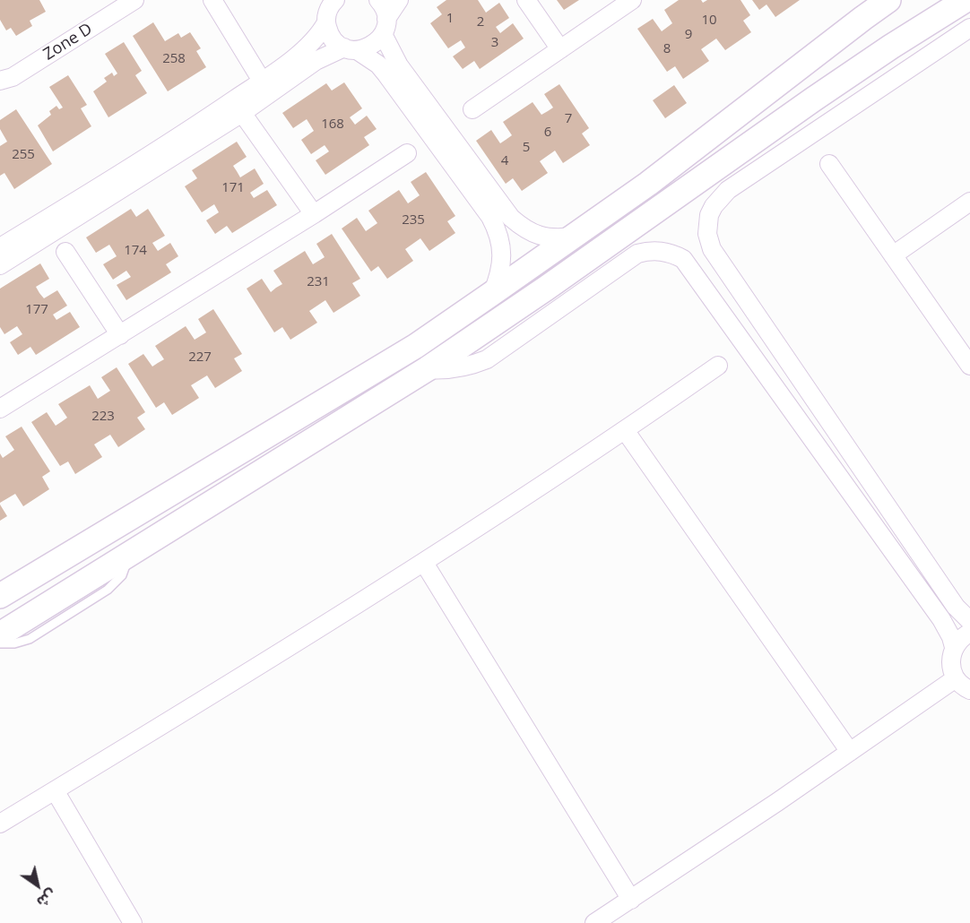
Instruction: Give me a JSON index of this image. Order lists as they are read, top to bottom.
{
  "streets": {
    "street": ["Zone D"]
  },
  "house_numbers": [
    "1",
    "10",
    "2",
    "9",
    "3",
    "8",
    "258",
    "7",
    "168",
    "6",
    "5",
    "255",
    "4",
    "171",
    "235",
    "174",
    "231",
    "177",
    "227",
    "223"
  ],
  "north": "bottom right"
}
